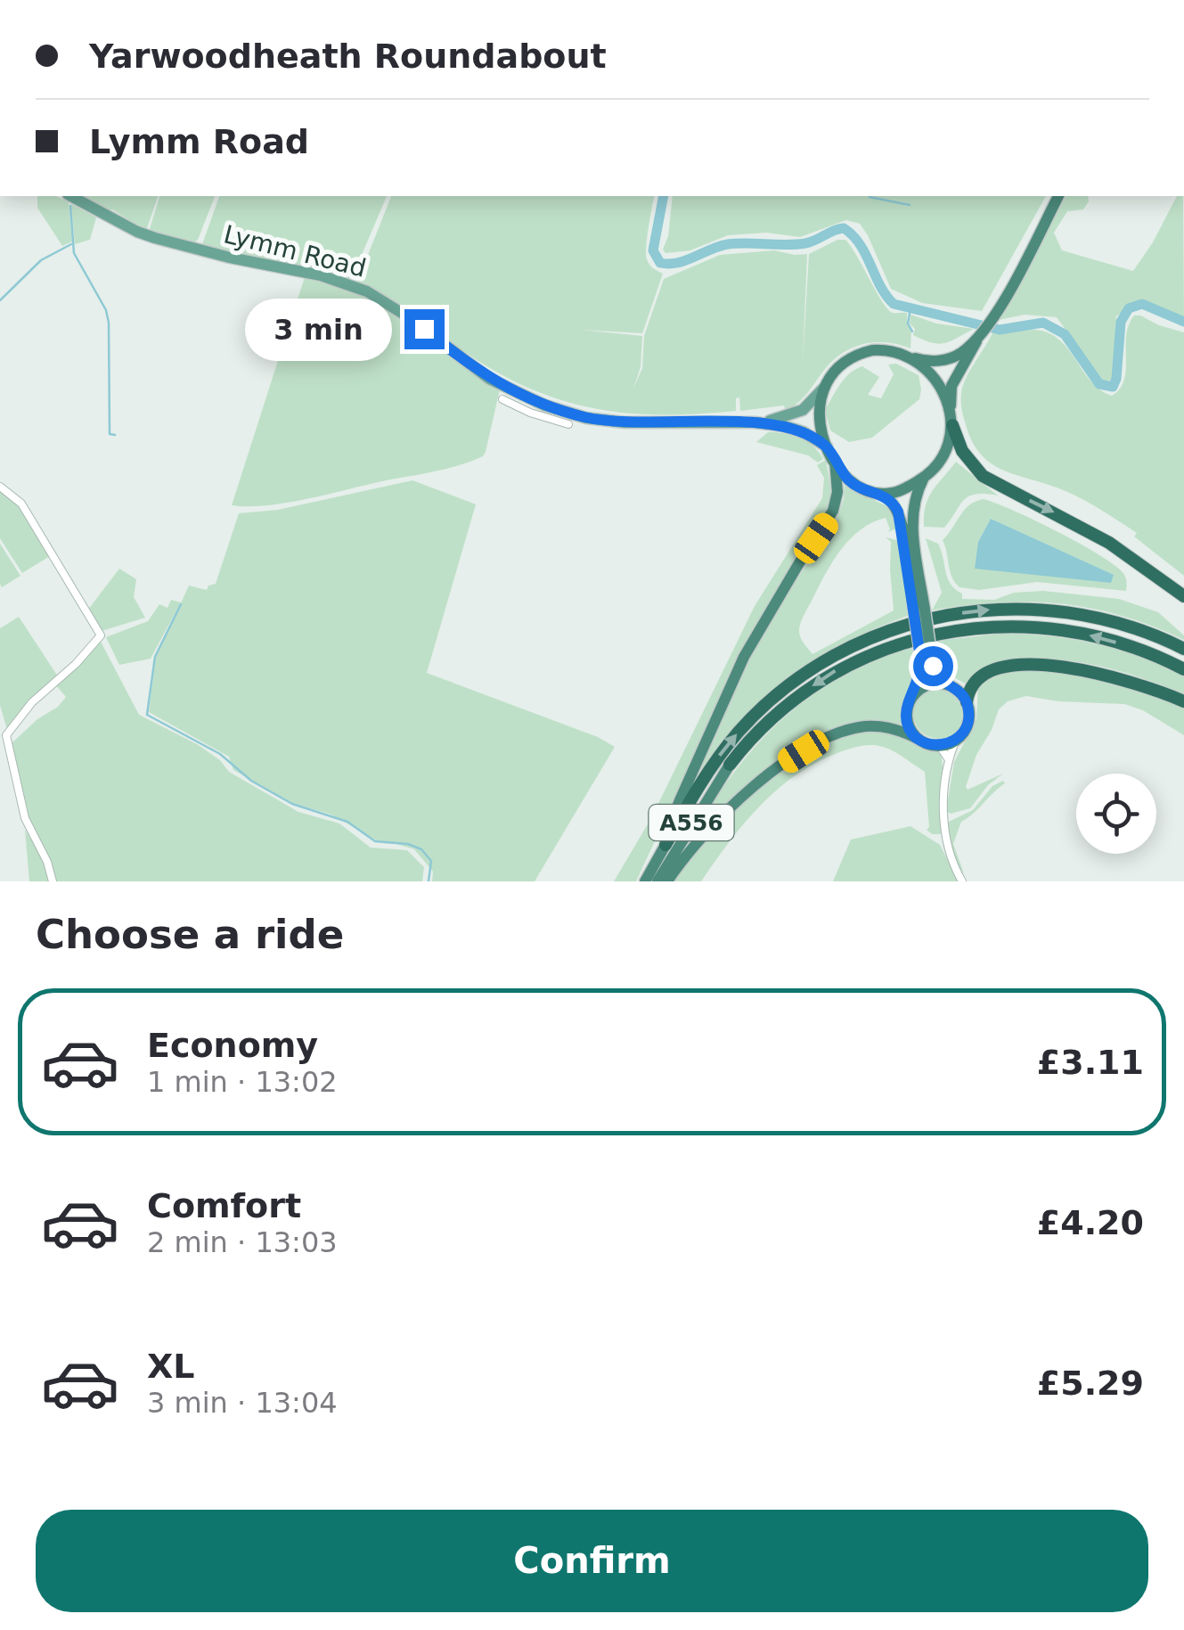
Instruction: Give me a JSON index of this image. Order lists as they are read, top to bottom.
{
  "streets": {
    "highway": ["A556"],
    "main road": ["Lymm Road"]
  },
  "page": {
    "banner": ["Yarwoodheath Roundabout", "Lymm Road"],
    "bubble": "3 min",
    "heading": "Choose a ride",
    "list": [
      {
        "name": "Economy",
        "note": "1 min · 13:02",
        "value": "£3.11"
      },
      {
        "name": "Comfort",
        "note": "2 min · 13:03",
        "value": "£4.20"
      },
      {
        "name": "XL",
        "note": "3 min · 13:04",
        "value": "£5.29"
      }
    ],
    "buttons": "Confirm"
  }
}
